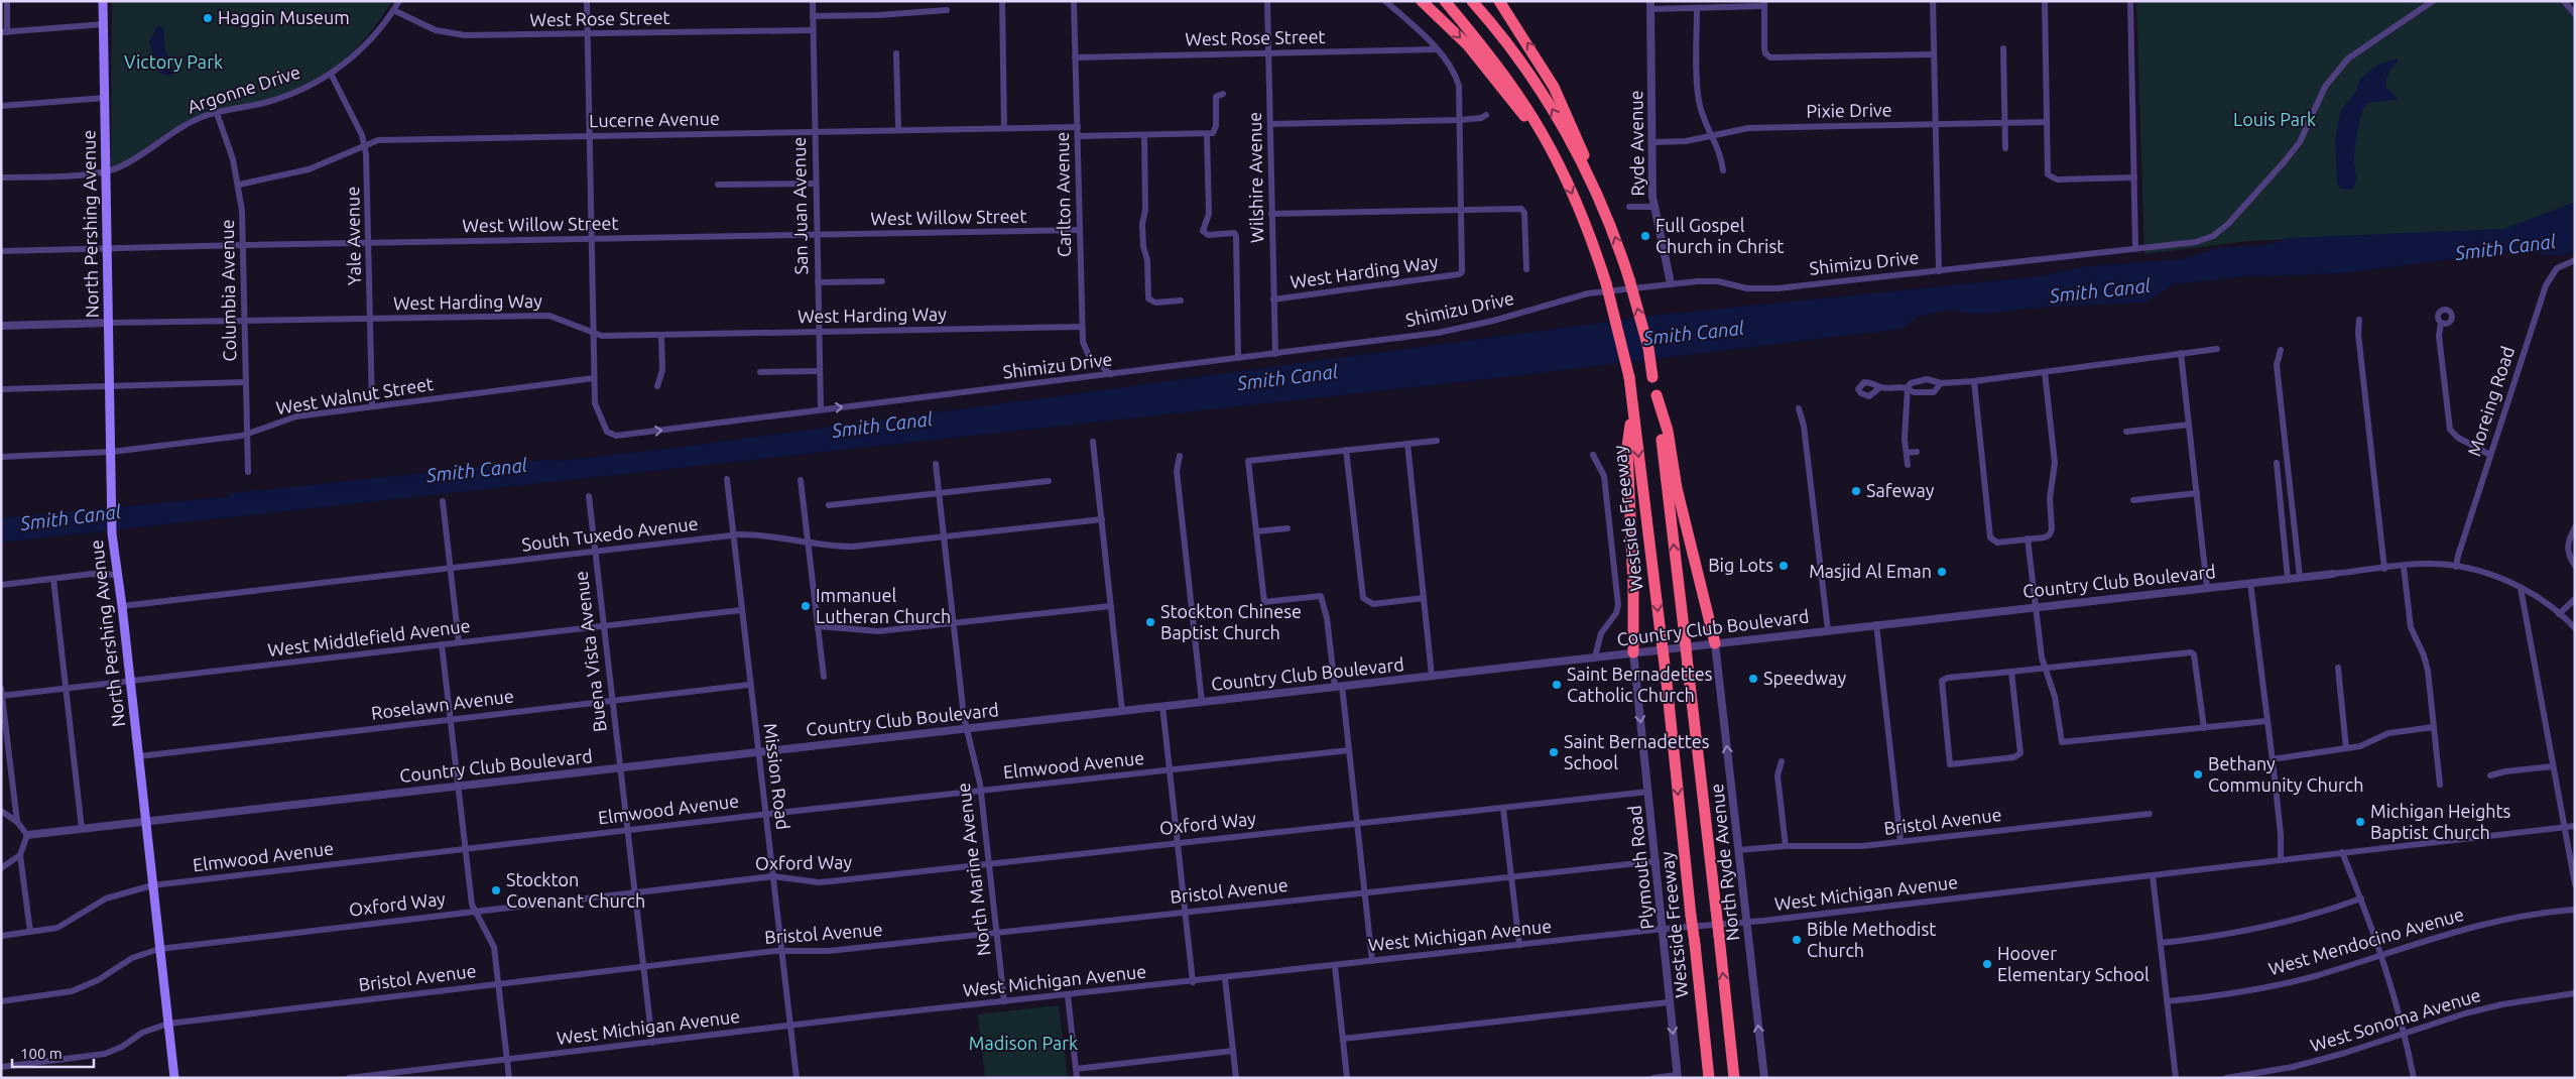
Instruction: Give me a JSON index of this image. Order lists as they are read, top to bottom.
{
  "streets": {
    "highway": ["Westside Freeway"],
    "main road": ["North Pershing Avenue"],
    "street": [
      "West Rose Street",
      "Argonne Drive",
      "Pixie Drive",
      "Lucerne Avenue",
      "Ryde Avenue",
      "Wilshire Avenue",
      "Carlton Avenue",
      "San Juan Avenue",
      "West Willow Street",
      "Yale Avenue",
      "Shimizu Drive",
      "West Harding Way",
      "Columbia Avenue",
      "West Walnut Street",
      "Moreing Road",
      "South Tuxedo Avenue",
      "Country Club Boulevard",
      "West Middlefield Avenue",
      "Buena Vista Avenue",
      "Roselawn Avenue",
      "Elmwood Avenue",
      "Mission Road",
      "Bristol Avenue",
      "Oxford Way",
      "North Ryde Avenue",
      "Plymouth Road",
      "North Marine Avenue",
      "West Michigan Avenue",
      "West Mendocino Avenue",
      "West Sonoma Avenue"
    ]
  },
  "crossings": [
    ["West Rose Street", "Argonne Drive"],
    ["West Rose Street", "Wilshire Avenue"],
    ["West Rose Street", "Carlton Avenue"],
    ["West Rose Street", "San Juan Avenue"],
    ["Argonne Drive", "North Pershing Avenue"],
    ["Argonne Drive", "Yale Avenue"],
    ["Argonne Drive", "Columbia Avenue"],
    ["Pixie Drive", "Ryde Avenue"],
    ["Lucerne Avenue", "Carlton Avenue"],
    ["Lucerne Avenue", "San Juan Avenue"],
    ["Lucerne Avenue", "Yale Avenue"],
    ["Lucerne Avenue", "Columbia Avenue"],
    ["Ryde Avenue", "Shimizu Drive"],
    ["Wilshire Avenue", "Shimizu Drive"],
    ["Wilshire Avenue", "West Harding Way"],
    ["Carlton Avenue", "West Willow Street"],
    ["Carlton Avenue", "Shimizu Drive"],
    ["Carlton Avenue", "West Harding Way"],
    ["San Juan Avenue", "West Willow Street"],
    ["San Juan Avenue", "Shimizu Drive"],
    ["San Juan Avenue", "West Harding Way"],
    ["West Willow Street", "North Pershing Avenue"],
    ["West Willow Street", "Yale Avenue"],
    ["West Willow Street", "Columbia Avenue"],
    ["North Pershing Avenue", "West Harding Way"],
    ["North Pershing Avenue", "West Walnut Street"],
    ["North Pershing Avenue", "South Tuxedo Avenue"],
    ["North Pershing Avenue", "Country Club Boulevard"],
    ["North Pershing Avenue", "West Middlefield Avenue"],
    ["North Pershing Avenue", "Roselawn Avenue"],
    ["North Pershing Avenue", "Elmwood Avenue"],
    ["North Pershing Avenue", "Bristol Avenue"],
    ["North Pershing Avenue", "Oxford Way"],
    ["Yale Avenue", "West Harding Way"],
    ["Yale Avenue", "West Walnut Street"],
    ["Shimizu Drive", "West Walnut Street"],
    ["West Harding Way", "Columbia Avenue"],
    ["Columbia Avenue", "West Walnut Street"],
    ["Moreing Road", "Country Club Boulevard"],
    ["South Tuxedo Avenue", "Buena Vista Avenue"],
    ["South Tuxedo Avenue", "Mission Road"],
    ["South Tuxedo Avenue", "North Marine Avenue"],
    ["Country Club Boulevard", "Buena Vista Avenue"],
    ["Country Club Boulevard", "Mission Road"],
    ["Country Club Boulevard", "North Ryde Avenue"],
    ["Country Club Boulevard", "Plymouth Road"],
    ["Country Club Boulevard", "North Marine Avenue"],
    ["West Middlefield Avenue", "Buena Vista Avenue"],
    ["West Middlefield Avenue", "Mission Road"],
    ["Buena Vista Avenue", "Roselawn Avenue"],
    ["Buena Vista Avenue", "Elmwood Avenue"],
    ["Buena Vista Avenue", "Bristol Avenue"],
    ["Buena Vista Avenue", "Oxford Way"],
    ["Buena Vista Avenue", "West Michigan Avenue"],
    ["Roselawn Avenue", "Mission Road"],
    ["Elmwood Avenue", "Mission Road"],
    ["Elmwood Avenue", "North Marine Avenue"],
    ["Mission Road", "Bristol Avenue"],
    ["Mission Road", "Oxford Way"],
    ["Mission Road", "West Michigan Avenue"],
    ["Bristol Avenue", "North Ryde Avenue"],
    ["Bristol Avenue", "Plymouth Road"],
    ["Bristol Avenue", "North Marine Avenue"],
    ["Oxford Way", "Plymouth Road"],
    ["Oxford Way", "North Marine Avenue"],
    ["North Ryde Avenue", "West Michigan Avenue"],
    ["Plymouth Road", "West Michigan Avenue"],
    ["North Marine Avenue", "West Michigan Avenue"]
  ],
  "one_way": ["North Ryde Avenue", "Plymouth Road"],
  "water": ["Smith Canal"],
  "parks": ["Victory Park", "Louis Park", "Madison Park"],
  "places": [
    "Haggin Museum",
    "Full Gospel Church in Christ",
    "Safeway",
    "Big Lots",
    "Masjid Al Eman",
    "Immanuel Lutheran Church",
    "Stockton Chinese Baptist Church",
    "Speedway",
    "Saint Bernadettes Catholic Church",
    "Saint Bernadettes School",
    "Bethany Community Church",
    "Michigan Heights Baptist Church",
    "Stockton Covenant Church",
    "Bible Methodist Church",
    "Hoover Elementary School"
  ],
  "scale_bar": "100 m"
}
